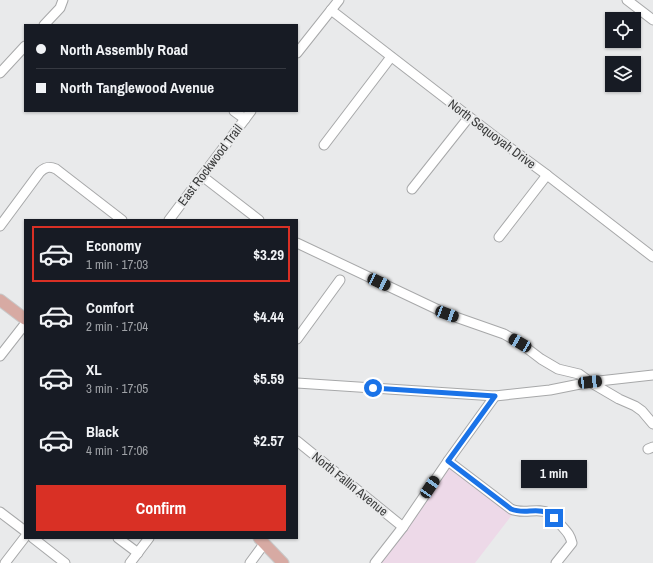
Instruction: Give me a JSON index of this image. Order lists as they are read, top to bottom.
{
  "streets": {
    "street": ["North Sequoyah Drive", "East Rockwood Trail", "North Fallin Avenue"]
  },
  "page": {
    "banner": ["North Assembly Road", "North Tanglewood Avenue"],
    "list": [
      {
        "name": "Economy",
        "note": "1 min · 17:03",
        "value": "$3.29"
      },
      {
        "name": "Comfort",
        "note": "2 min · 17:04",
        "value": "$4.44"
      },
      {
        "name": "XL",
        "note": "3 min · 17:05",
        "value": "$5.59"
      },
      {
        "name": "Black",
        "note": "4 min · 17:06",
        "value": "$2.57"
      }
    ],
    "bubble": "1 min",
    "buttons": "Confirm"
  }
}
